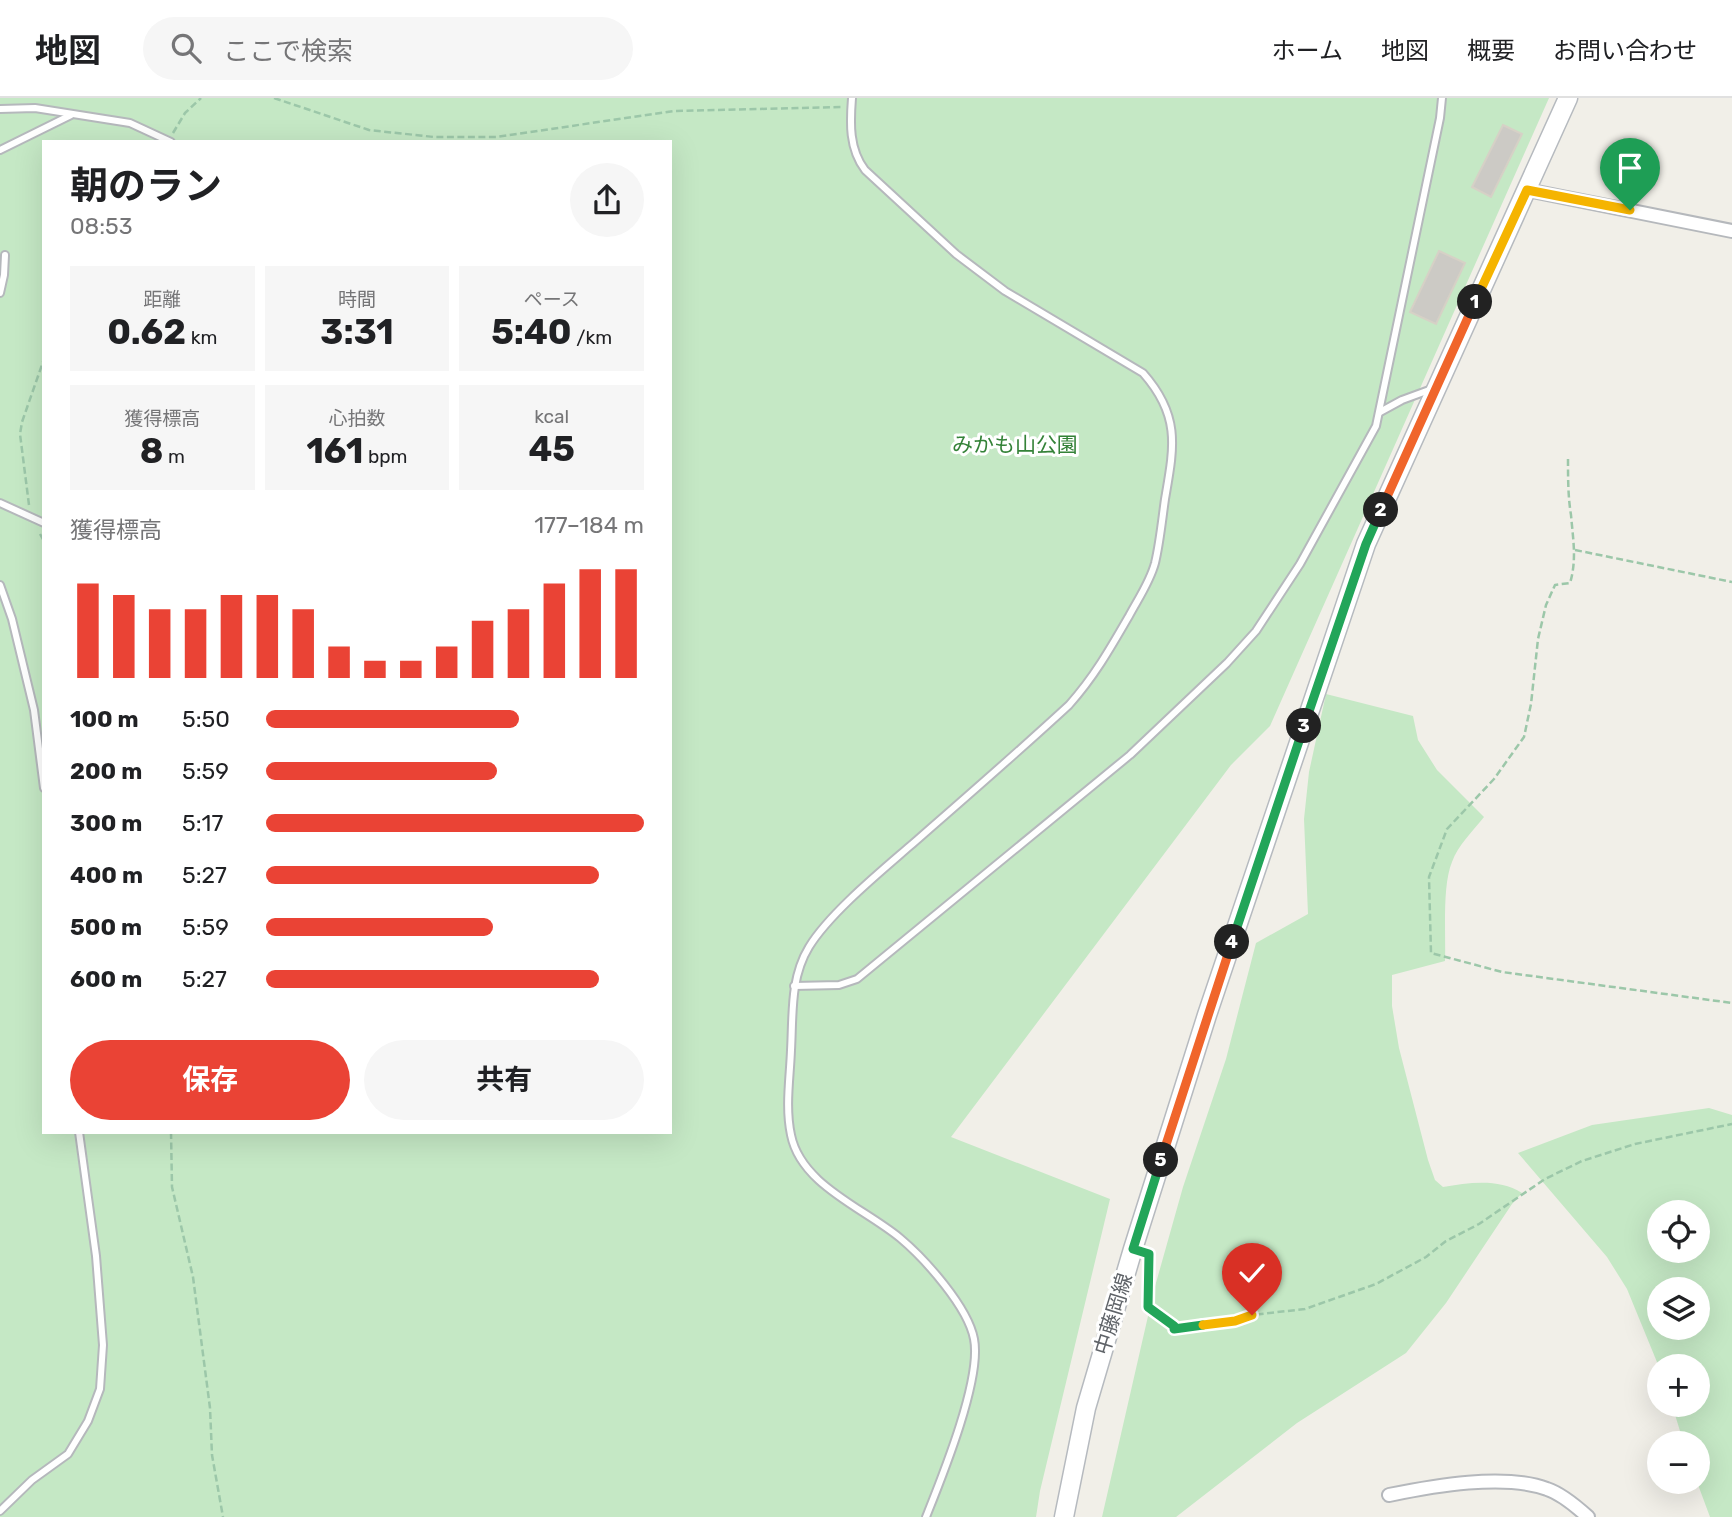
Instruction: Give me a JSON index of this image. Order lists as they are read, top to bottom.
{
  "streets": {
    "main road": ["中藤岡線"]
  },
  "parks": ["みかも山公園"],
  "page": {
    "header": "地図",
    "search": "ここで検索",
    "nav": [
      "ホーム",
      "地図",
      "概要",
      "お問い合わせ"
    ],
    "heading": ["朝のラン", "08:53"],
    "stats": [
      ["距離", "0.62 km"],
      ["時間", "3:31"],
      ["ペース", "5:40 /km"],
      ["獲得標高", "8 m"],
      ["心拍数", "161 bpm"],
      ["kcal", "45"]
    ],
    "pins": [
      "1",
      "2",
      "3",
      "4",
      "5"
    ],
    "chart": ["獲得標高", "177–184 m"],
    "list": [
      {
        "name": "100 m",
        "note": "5:50"
      },
      {
        "name": "200 m",
        "note": "5:59"
      },
      {
        "name": "300 m",
        "note": "5:17"
      },
      {
        "name": "400 m",
        "note": "5:27"
      },
      {
        "name": "500 m",
        "note": "5:59"
      },
      {
        "name": "600 m",
        "note": "5:27"
      }
    ],
    "buttons": ["保存", "共有"],
    "map_buttons": ["+", "−"]
  }
}
